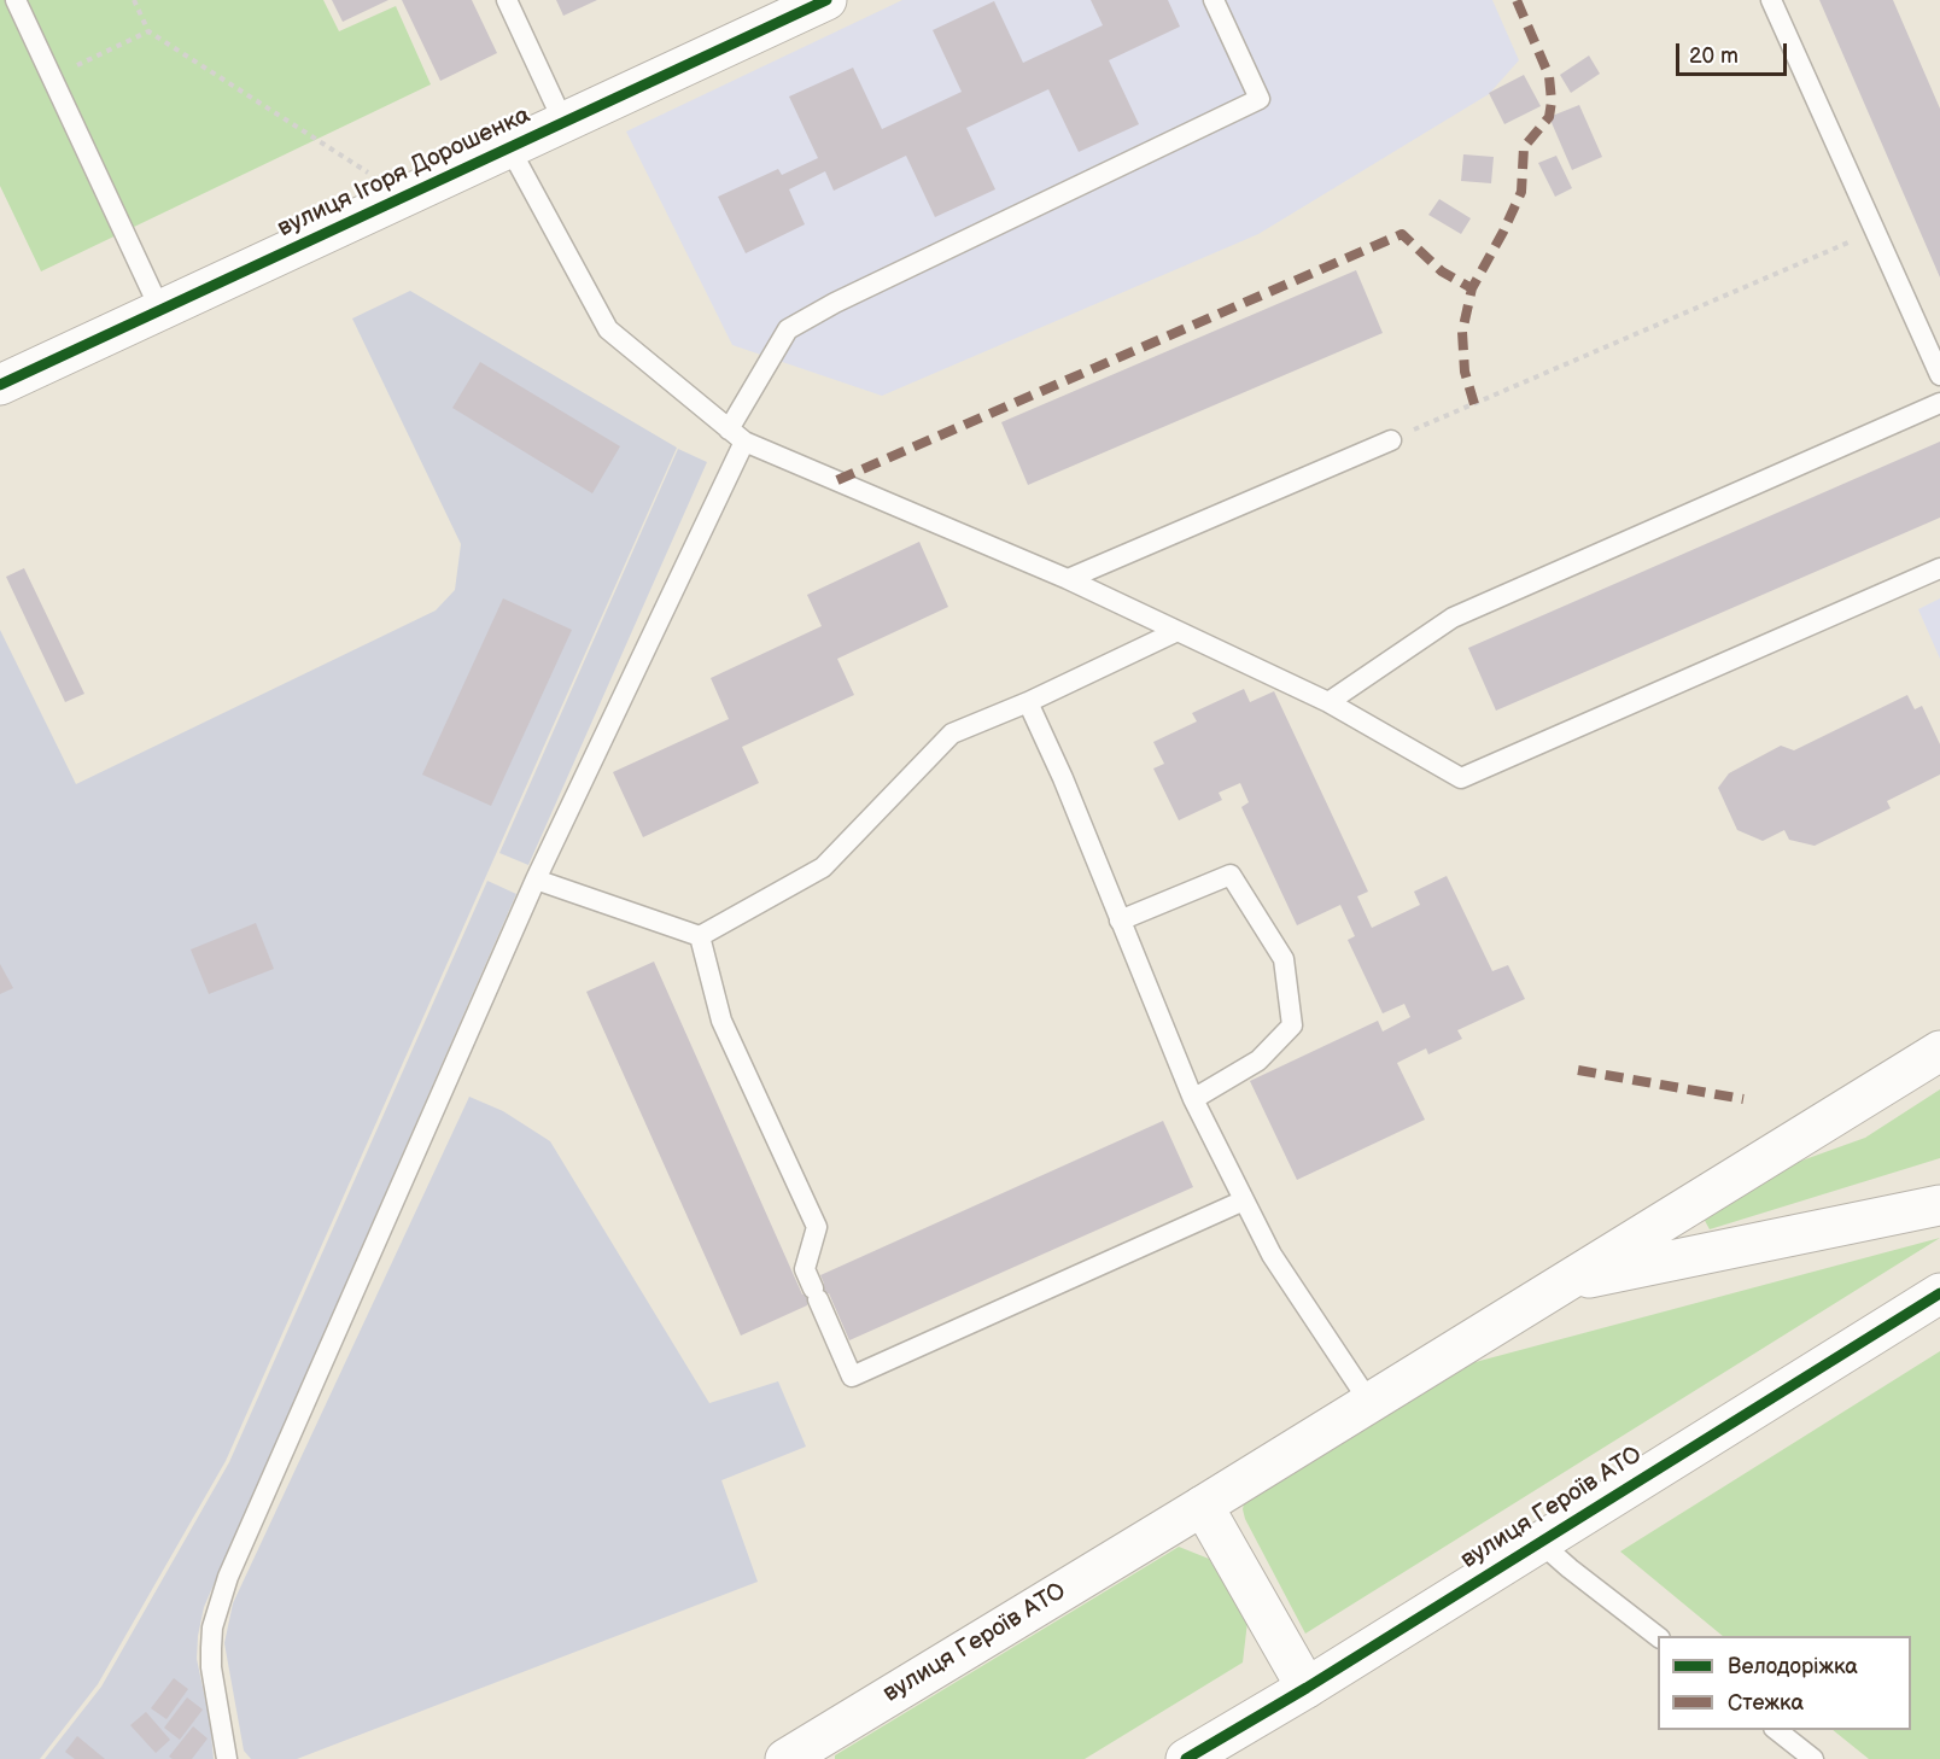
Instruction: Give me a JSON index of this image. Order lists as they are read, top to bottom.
{
  "streets": {
    "street": ["вулиця Ігоря Дорошенка", "вулиця Героїв АТО"]
  },
  "legend": ["Велодоріжка", "Стежка"],
  "scale_bar": "20 m"
}
